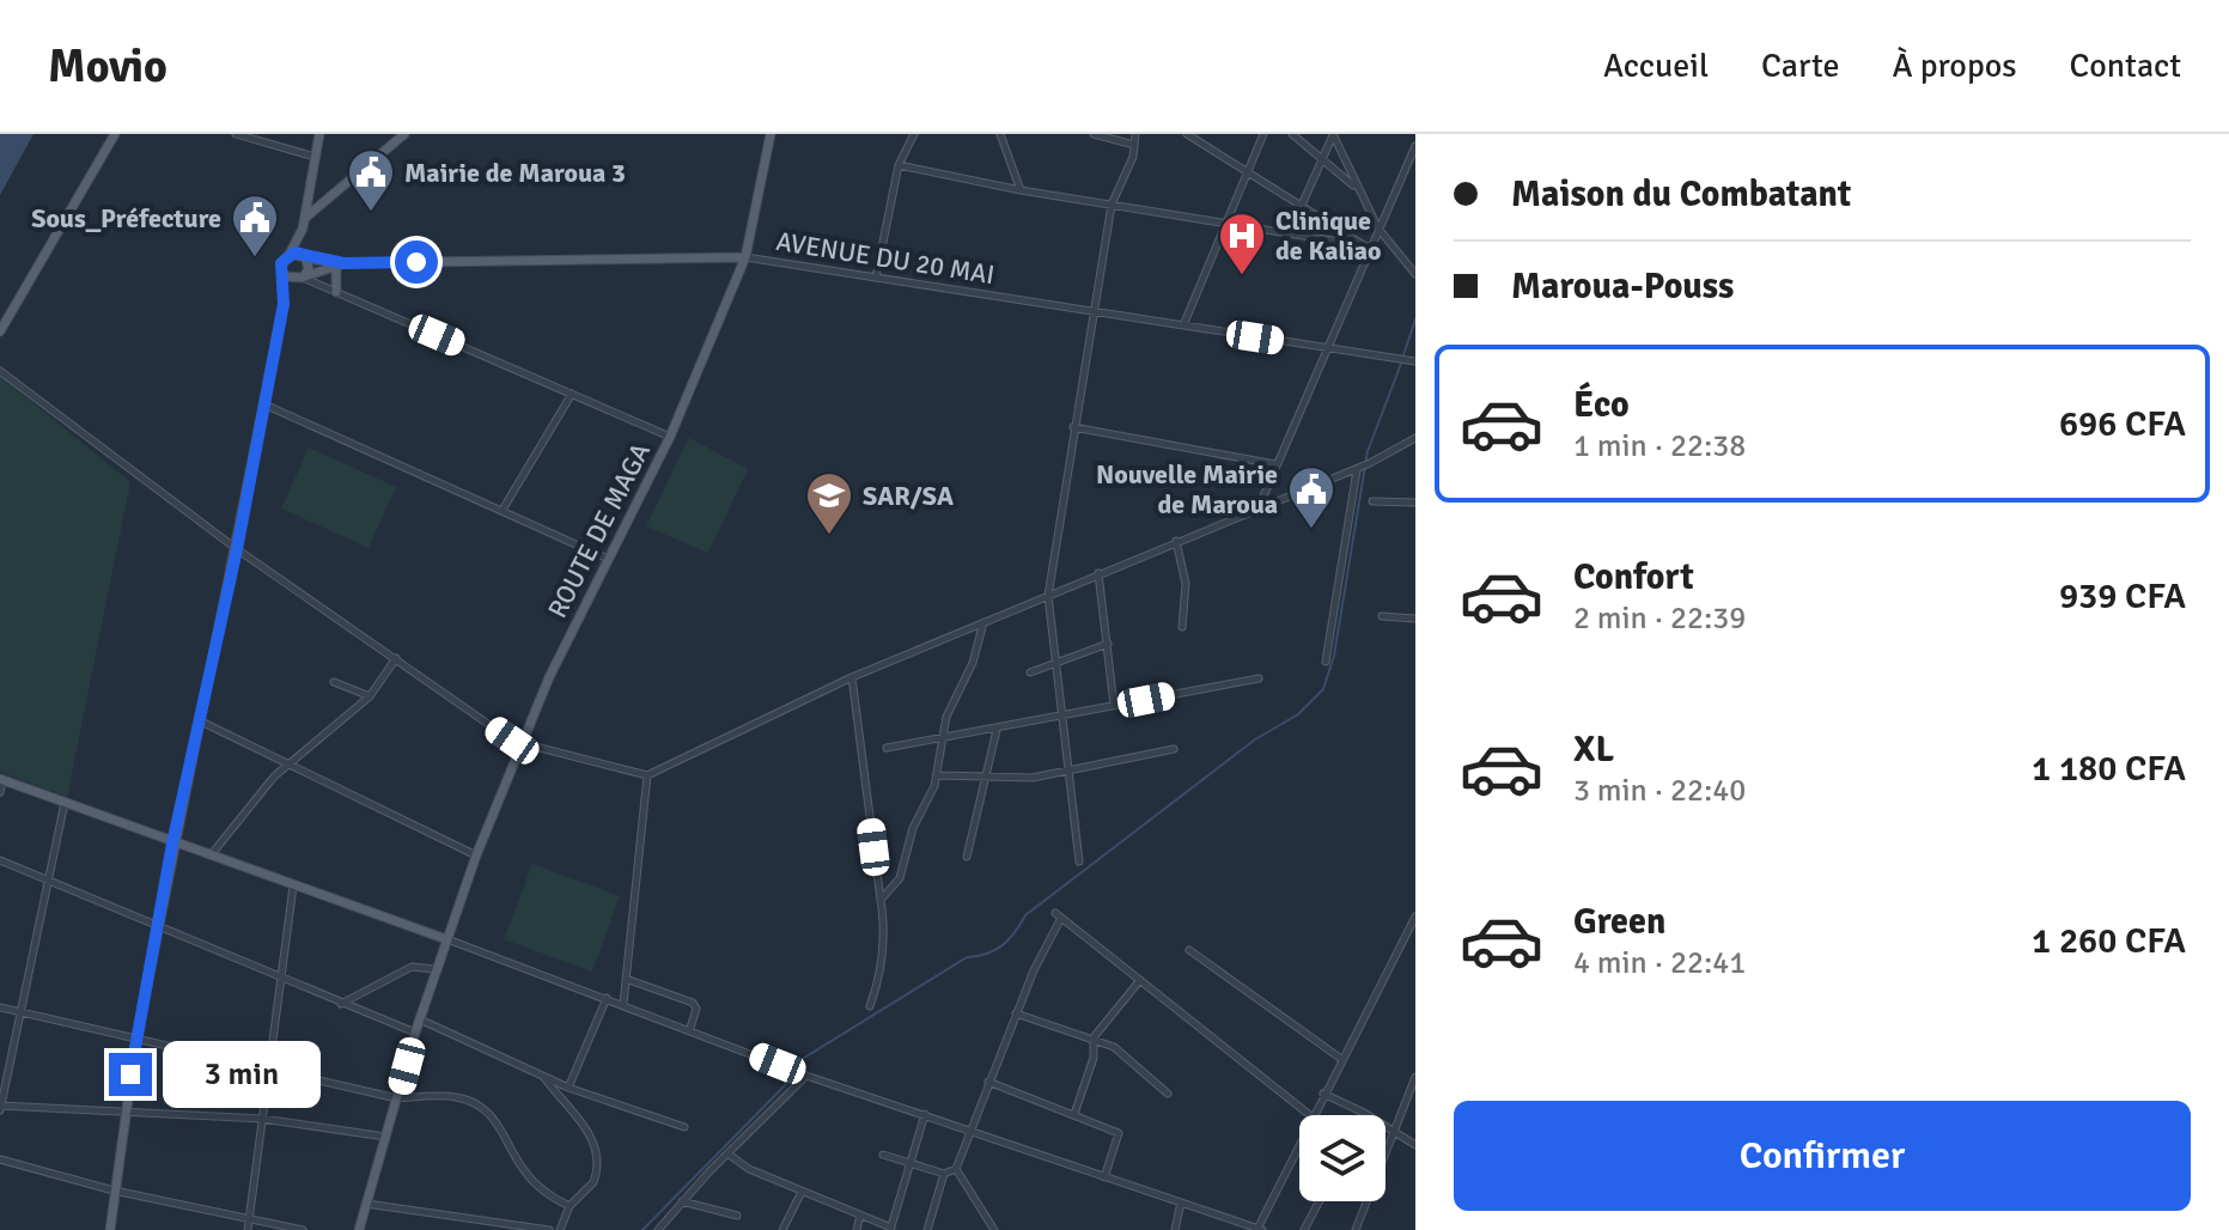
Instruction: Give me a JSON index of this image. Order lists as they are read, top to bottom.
{
  "streets": {
    "main road": ["AVENUE DU 20 MAI", "ROUTE DE MAGA"]
  },
  "crossings": [
    ["AVENUE DU 20 MAI", "ROUTE DE MAGA"]
  ],
  "places": {
    "public building": ["Mairie de Maroua 3", "Sous_Préfecture", "Nouvelle Mairie de Maroua"],
    "hospital": ["Clinique de Kaliao"],
    "school or university": ["SAR/SA"]
  },
  "page": {
    "header": "Movio",
    "nav": [
      "Accueil",
      "Carte",
      "À propos",
      "Contact"
    ],
    "banner": ["Maison du Combatant", "Maroua-Pouss"],
    "list": [
      {
        "name": "Éco",
        "note": "1 min · 22:38",
        "value": "696 CFA"
      },
      {
        "name": "Confort",
        "note": "2 min · 22:39",
        "value": "939 CFA"
      },
      {
        "name": "XL",
        "note": "3 min · 22:40",
        "value": "1 180 CFA"
      },
      {
        "name": "Green",
        "note": "4 min · 22:41",
        "value": "1 260 CFA"
      }
    ],
    "bubble": "3 min",
    "buttons": "Confirmer"
  }
}
